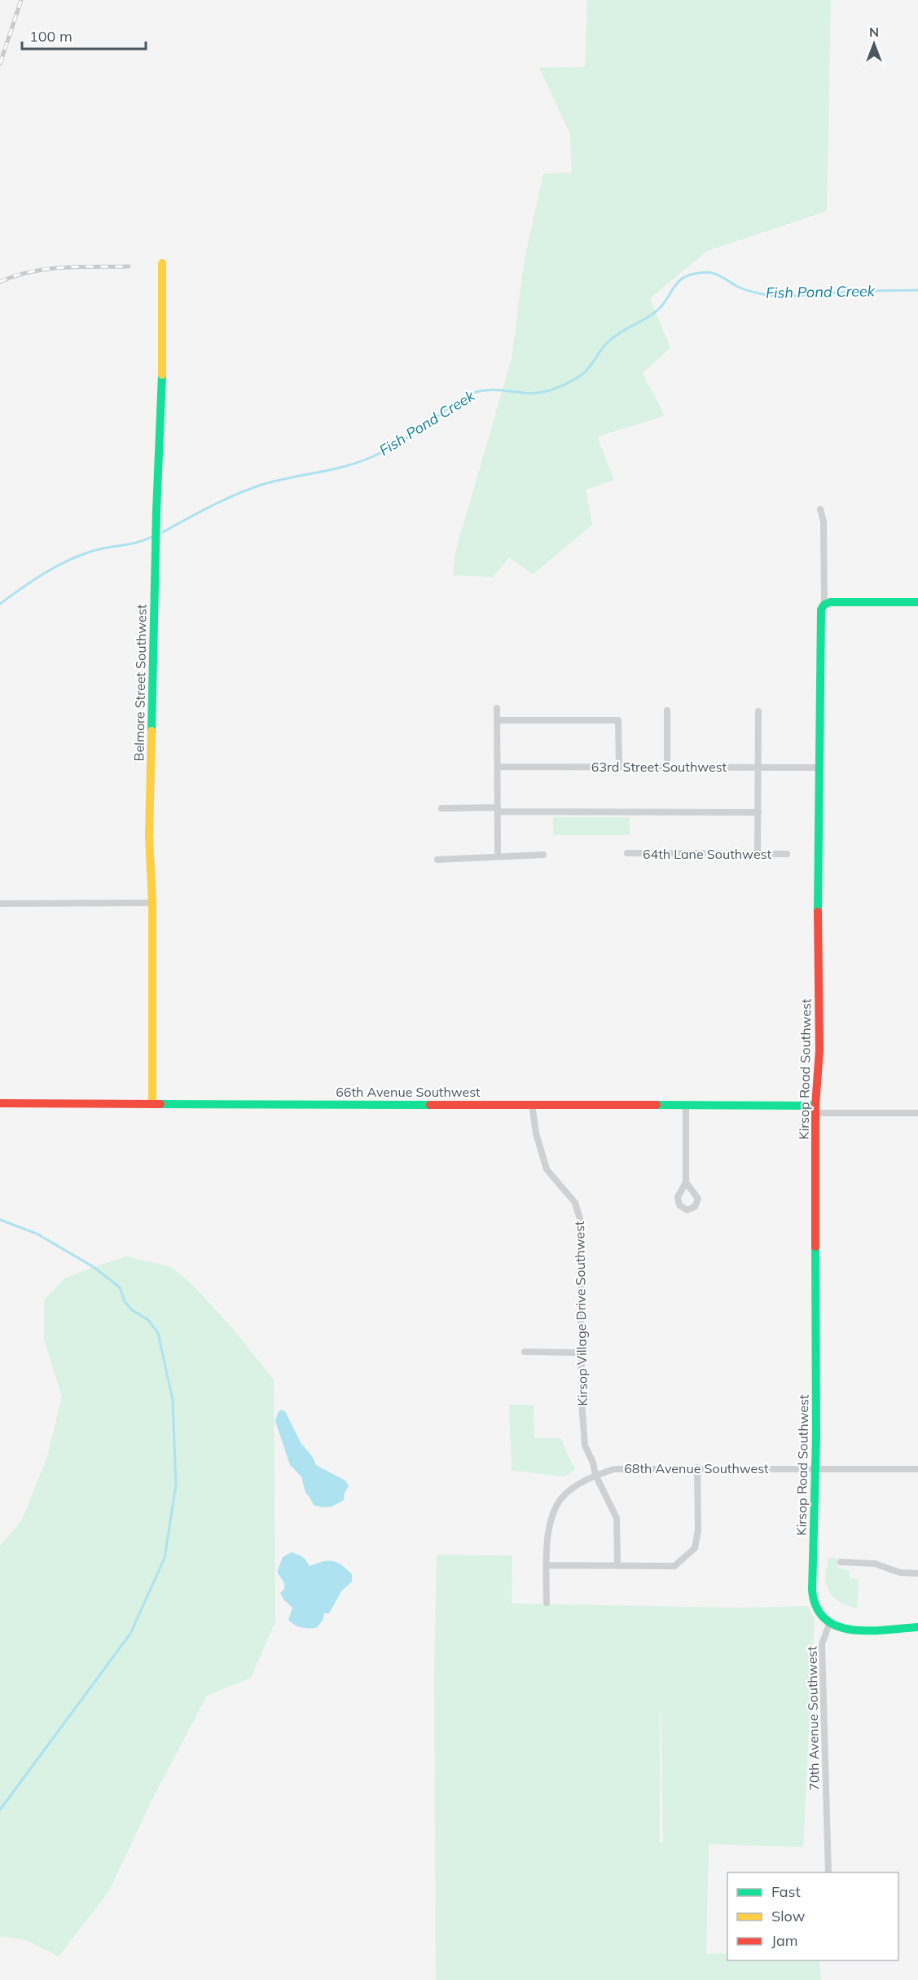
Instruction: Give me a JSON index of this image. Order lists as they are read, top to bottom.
{
  "streets": {
    "street": [
      "Belmore Street Southwest",
      "63rd Street Southwest",
      "64th Lane Southwest",
      "Kirsop Road Southwest",
      "66th Avenue Southwest",
      "Kirsop Village Drive Southwest",
      "68th Avenue Southwest",
      "70th Avenue Southwest"
    ]
  },
  "crossings": [
    ["Belmore Street Southwest", "66th Avenue Southwest"],
    ["63rd Street Southwest", "Kirsop Road Southwest"],
    ["Kirsop Road Southwest", "66th Avenue Southwest"],
    ["Kirsop Road Southwest", "68th Avenue Southwest"],
    ["Kirsop Road Southwest", "70th Avenue Southwest"],
    ["66th Avenue Southwest", "Kirsop Village Drive Southwest"],
    ["Kirsop Village Drive Southwest", "68th Avenue Southwest"]
  ],
  "water": ["Fish Pond Creek"],
  "legend": ["Fast", "Slow", "Jam"],
  "scale_bar": "100 m",
  "north": "top"
}
